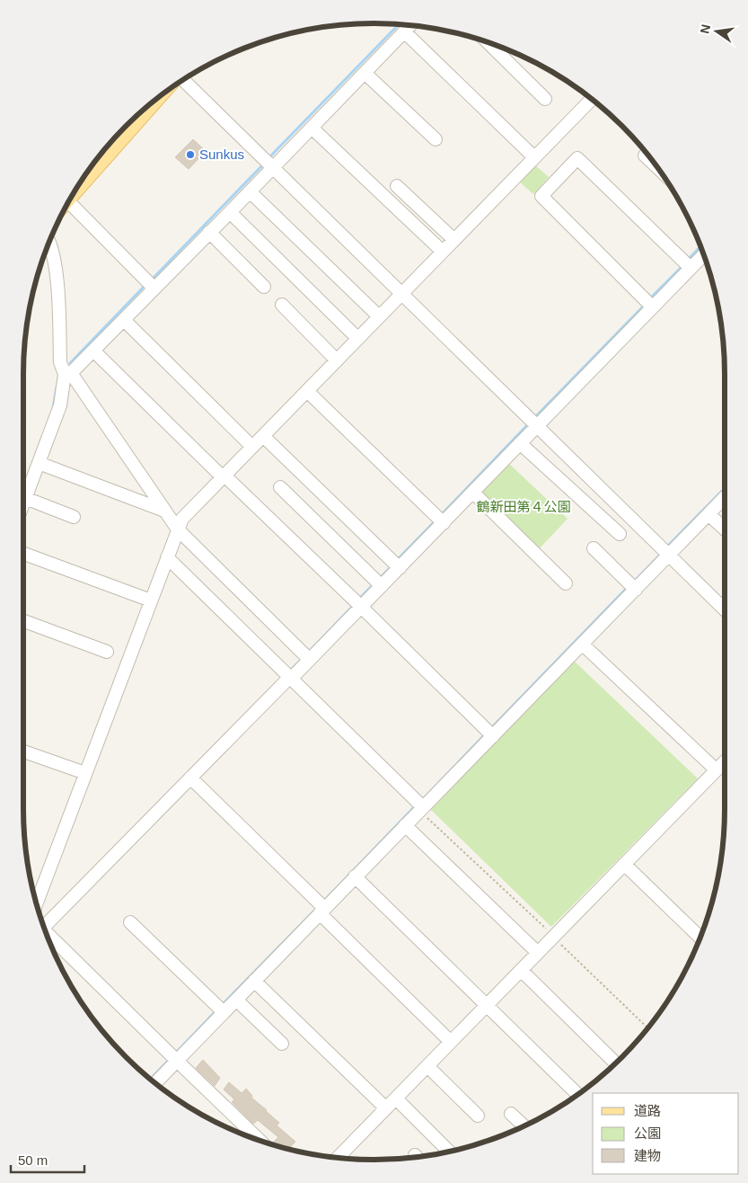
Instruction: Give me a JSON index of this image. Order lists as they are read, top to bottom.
{
  "parks": ["鶴新田第４公園"],
  "places": ["Sunkus"],
  "legend": ["道路", "公園", "建物"],
  "scale_bar": "50 m",
  "north": "left"
}
